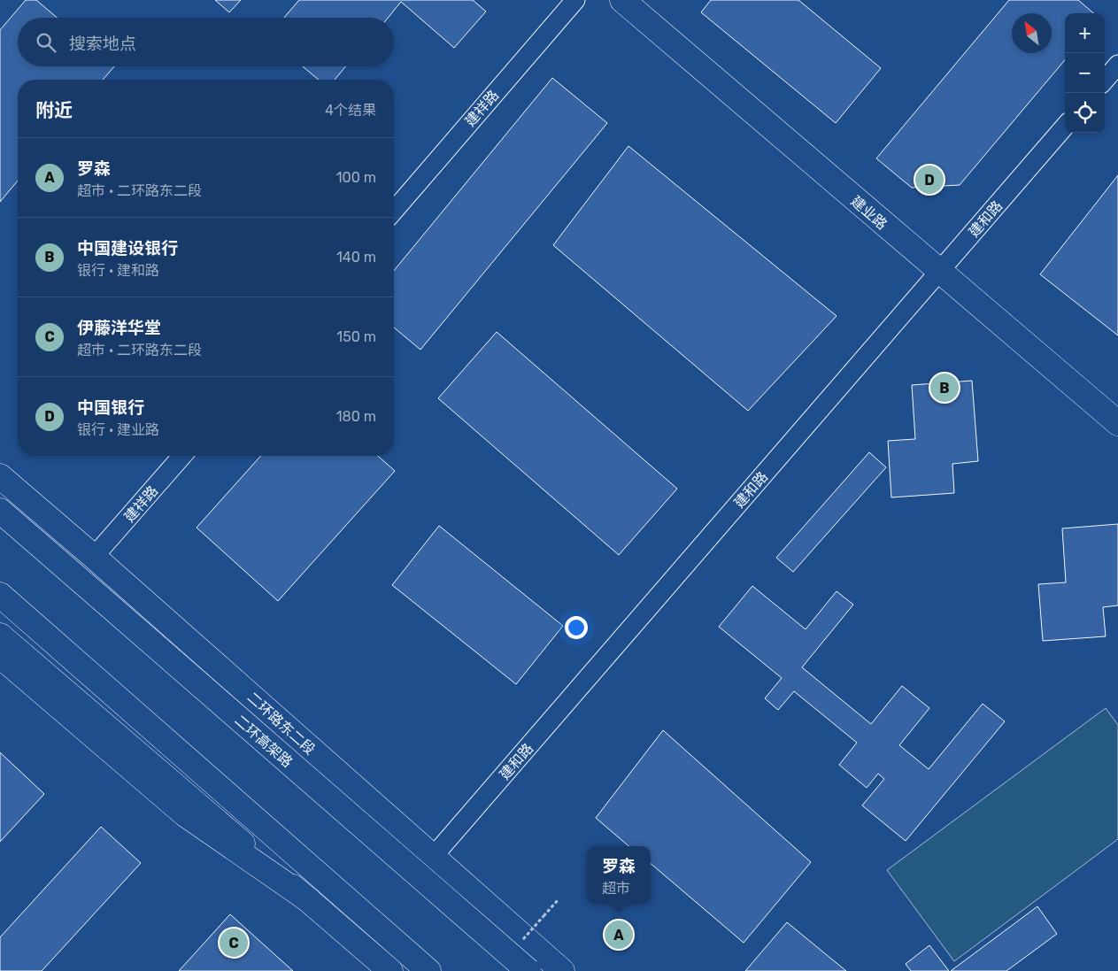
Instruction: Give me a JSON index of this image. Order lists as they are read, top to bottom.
{
  "streets": {
    "main road": ["建业路", "二环路东二段", "二环高架路"],
    "street": ["建祥路", "建和路"]
  },
  "crossings": [
    ["建祥路", "二环路东二段"],
    ["建业路", "建和路"],
    ["建和路", "二环路东二段"]
  ],
  "north": "top left",
  "page": {
    "map_buttons": ["+", "−"],
    "search": "搜索地点",
    "heading": ["附近", "4个结果"],
    "list": [
      {
        "mark": "A",
        "name": "罗森",
        "note": "超市 · 二环路东二段",
        "value": "100 m"
      },
      {
        "mark": "B",
        "name": "中国建设银行",
        "note": "银行 · 建和路",
        "value": "140 m"
      },
      {
        "mark": "C",
        "name": "伊藤洋华堂",
        "note": "超市 · 二环路东二段",
        "value": "150 m"
      },
      {
        "mark": "D",
        "name": "中国银行",
        "note": "银行 · 建业路",
        "value": "180 m"
      }
    ],
    "pins": [
      "D",
      "B",
      "A",
      "C"
    ],
    "popup": ["罗森", "超市"]
  }
}
